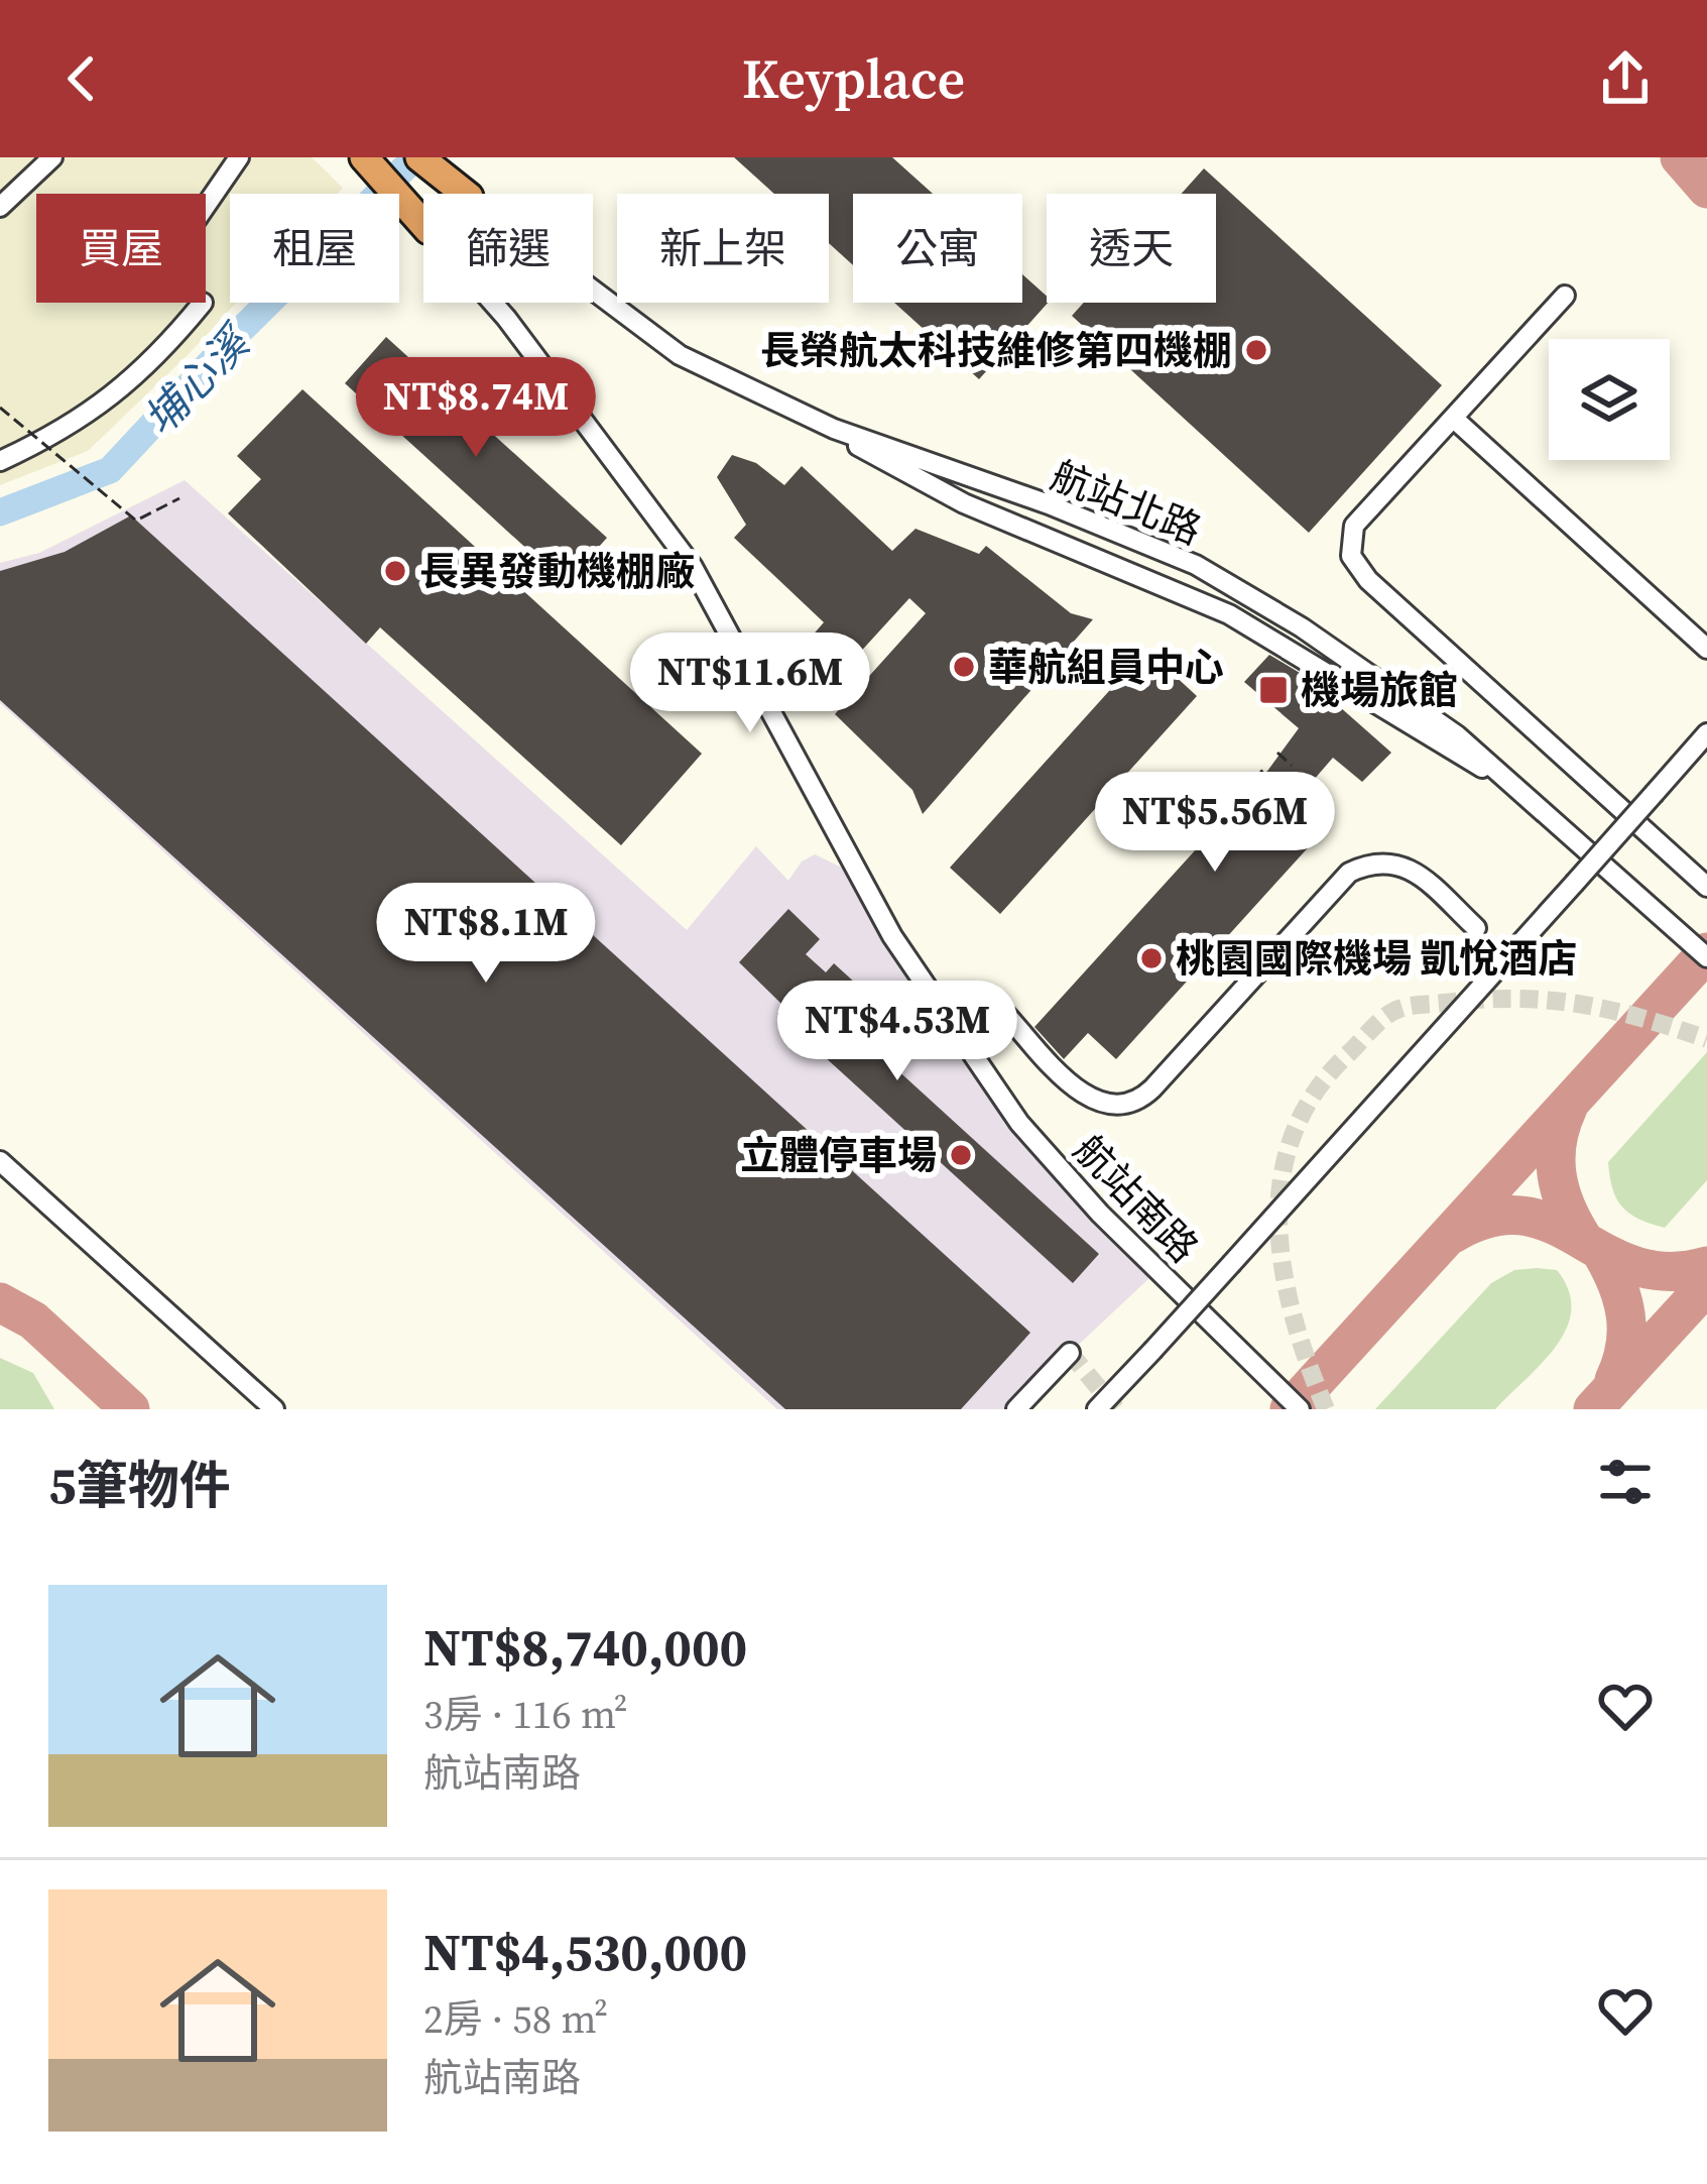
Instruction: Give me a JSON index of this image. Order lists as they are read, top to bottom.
{
  "streets": {
    "street": ["航站北路", "航站南路"]
  },
  "water": ["埔心溪"],
  "places": {
    "other": [
      "長榮航太科技維修第四機棚",
      "長異發動機棚廠",
      "華航組員中心",
      "桃園國際機場 凱悅酒店",
      "立體停車場"
    ],
    "transit": ["機場旅館"]
  },
  "page": {
    "header": "Keyplace",
    "chip": [
      "買屋",
      "租屋",
      "篩選",
      "新上架",
      "公寓",
      "透天"
    ],
    "price": [
      "NT$8.74M",
      "NT$11.6M",
      "NT$5.56M",
      "NT$8.1M",
      "NT$4.53M"
    ],
    "heading": "5筆物件",
    "list": [
      {
        "name": "NT$8,740,000",
        "note": "3房 · 116 m² · 航站南路"
      },
      {
        "name": "NT$4,530,000",
        "note": "2房 · 58 m² · 航站南路"
      }
    ]
  }
}
